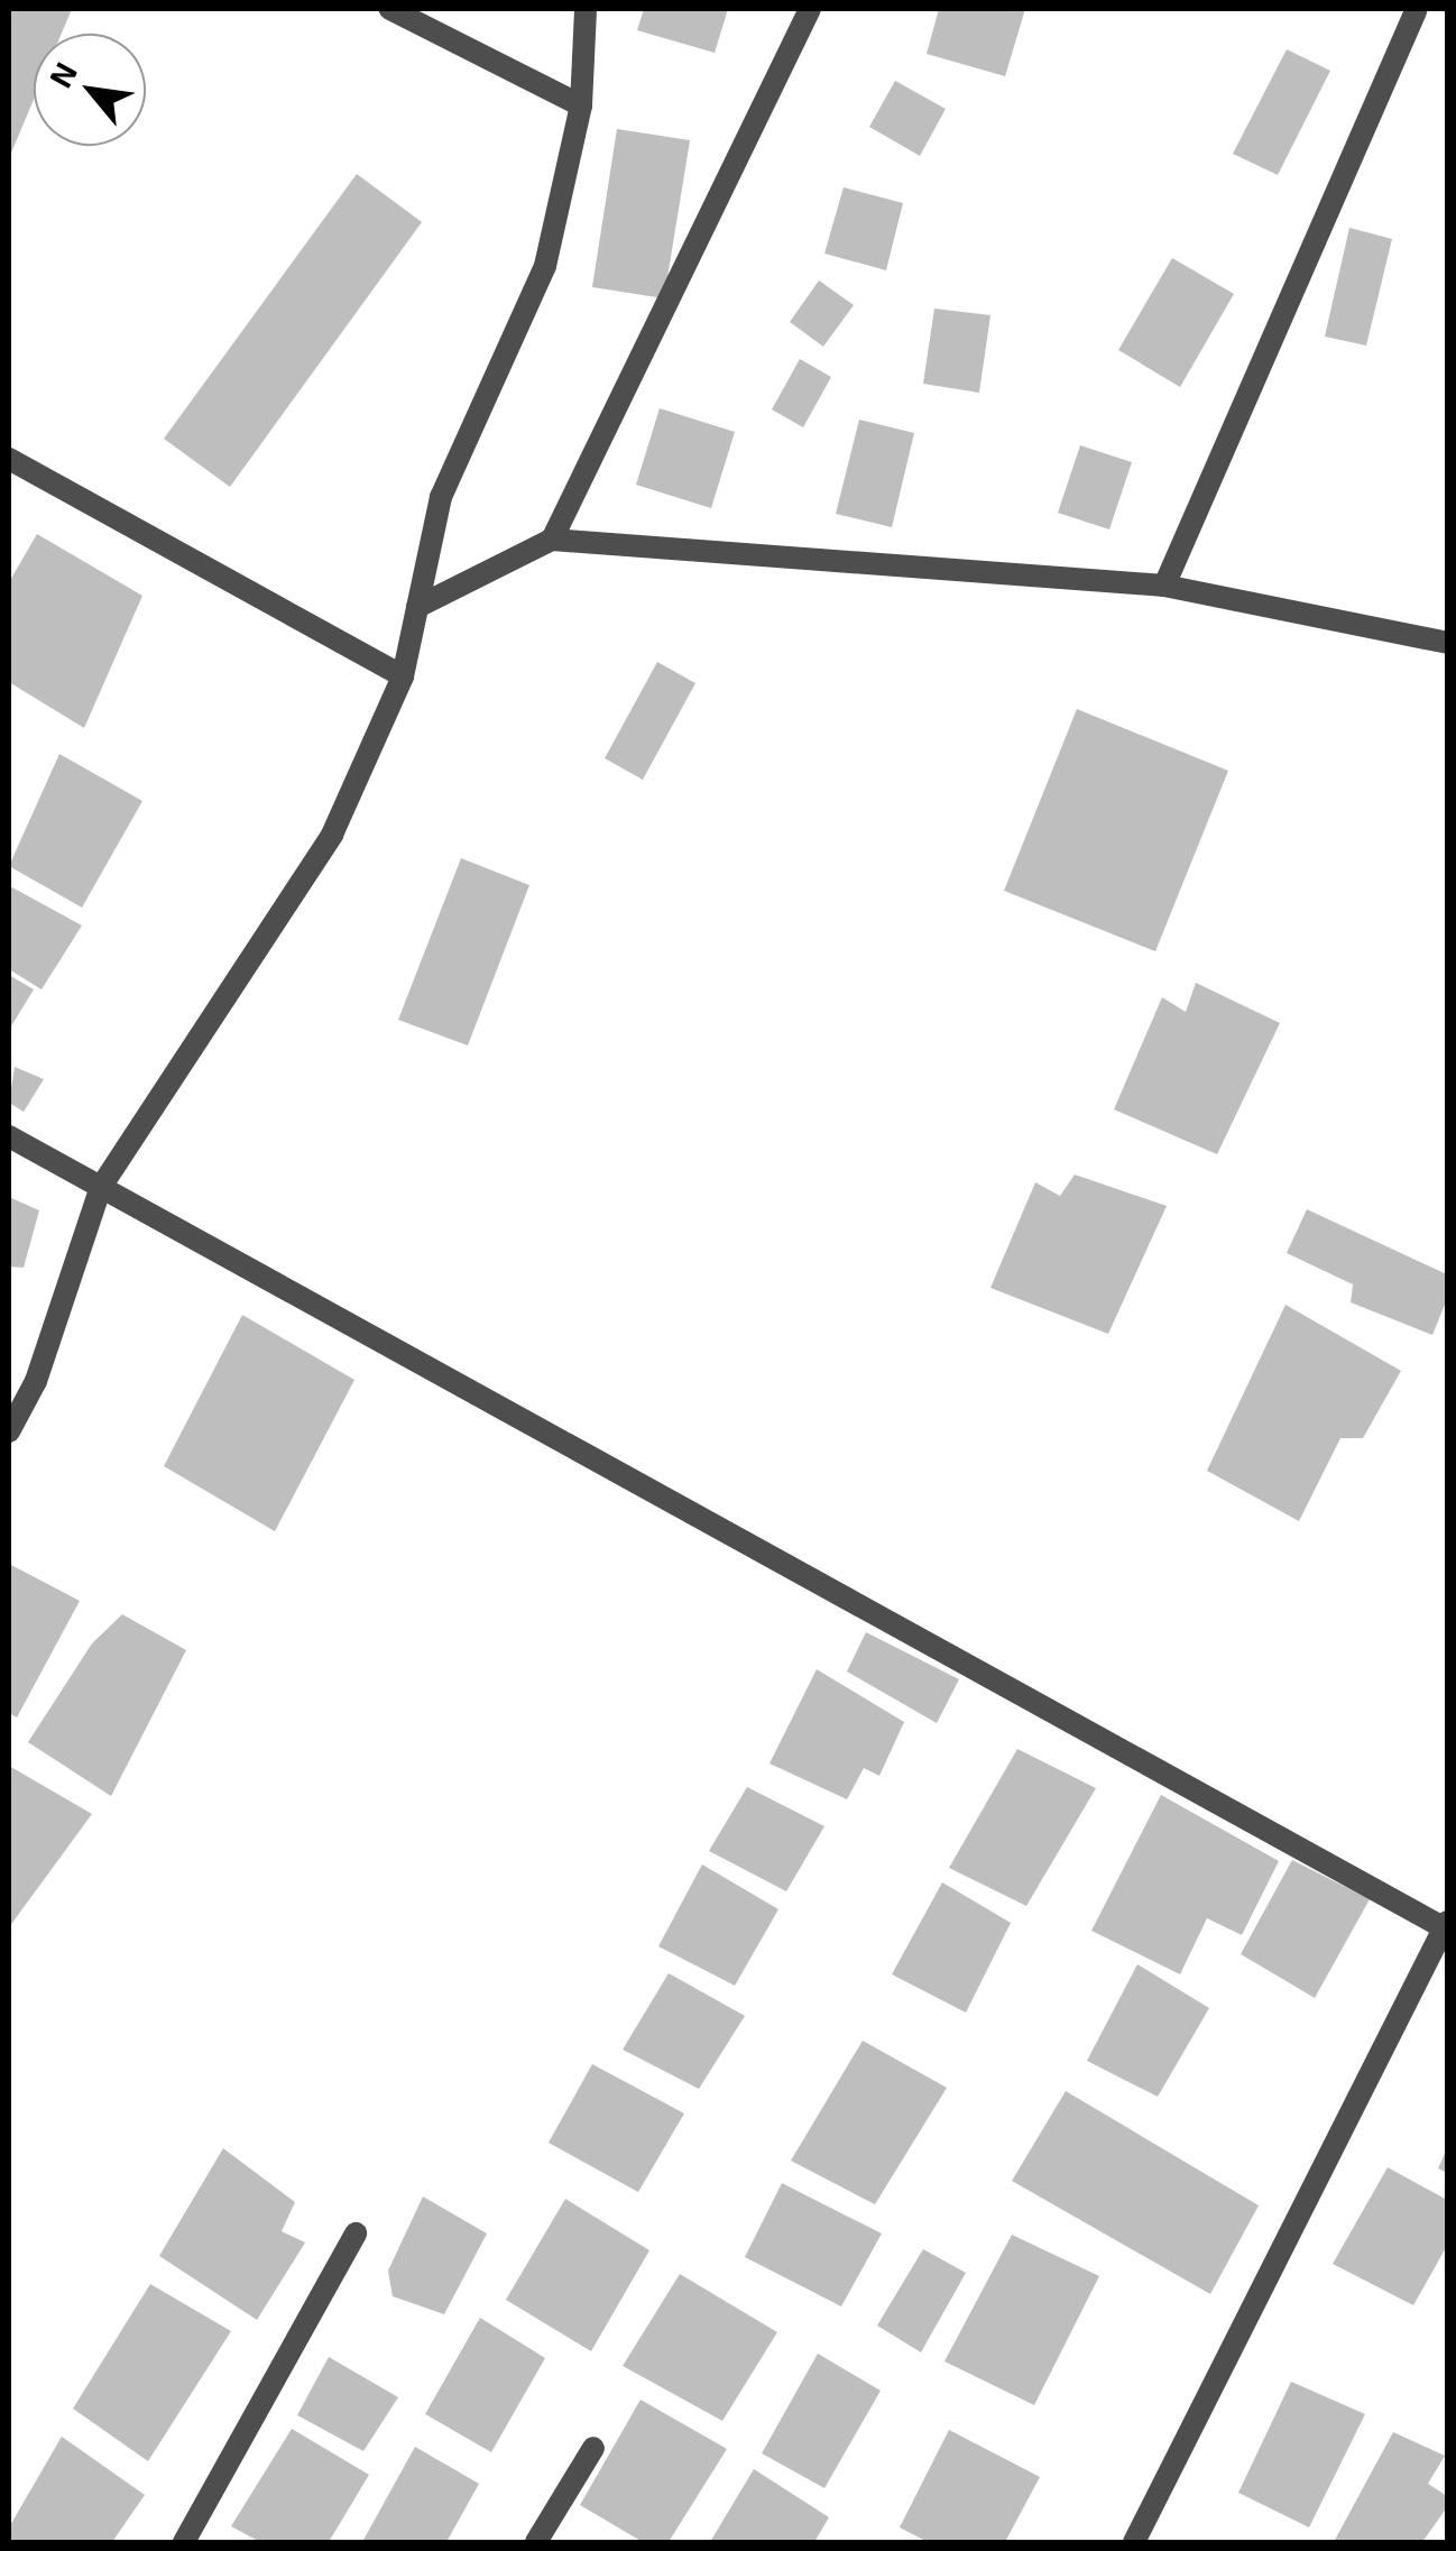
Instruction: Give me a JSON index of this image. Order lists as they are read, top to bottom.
{
  "north": "top left"
}
